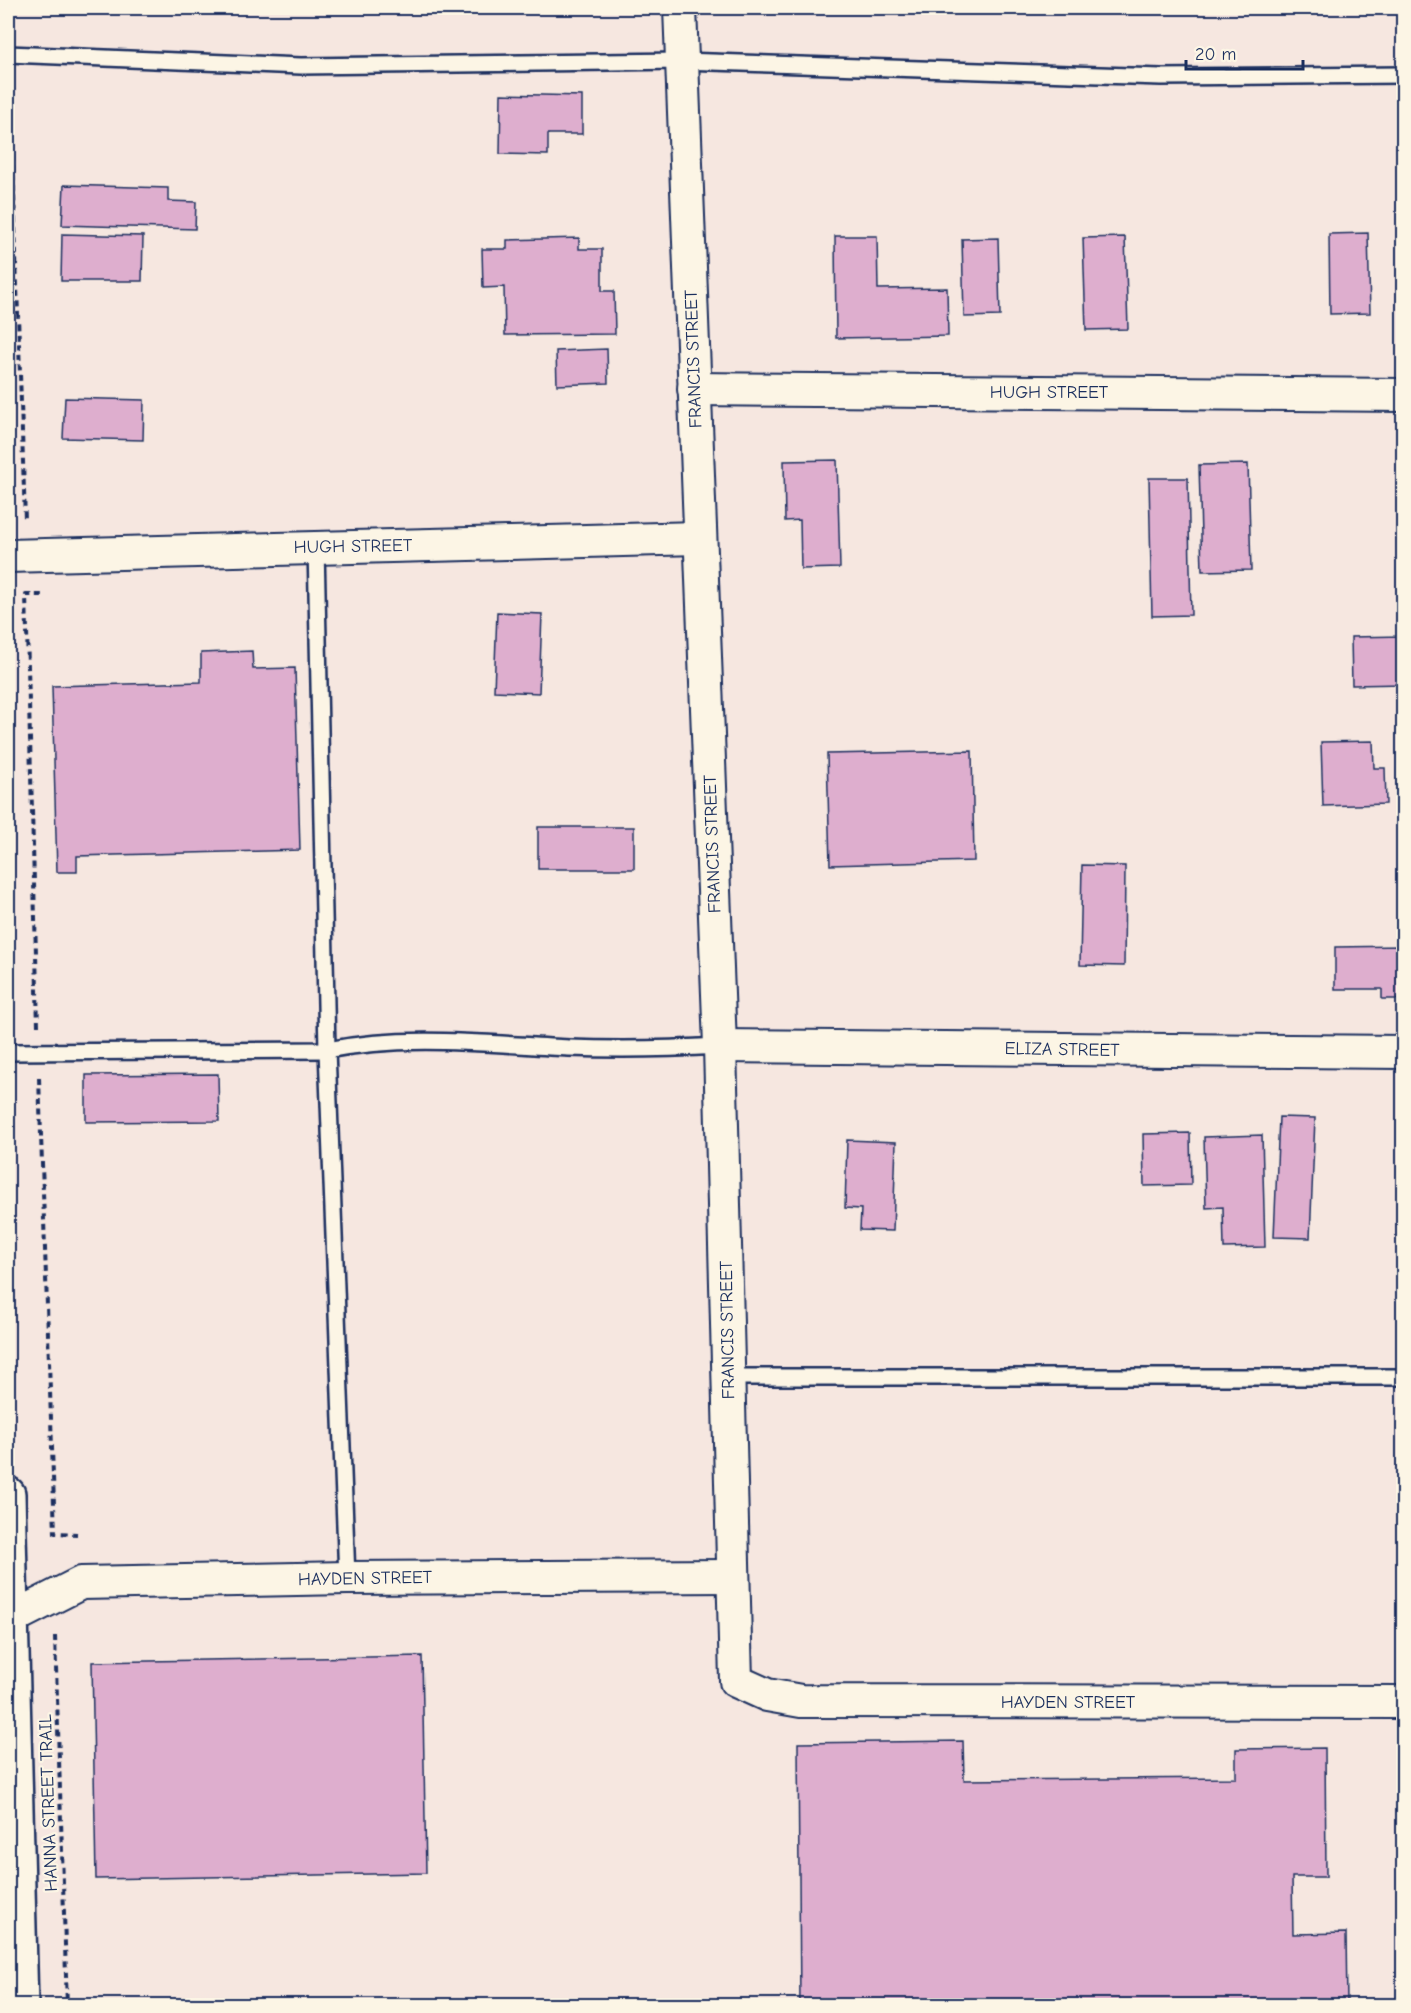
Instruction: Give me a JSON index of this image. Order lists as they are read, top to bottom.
{
  "streets": {
    "street": [
      "FRANCIS STREET",
      "HUGH STREET",
      "ELIZA STREET",
      "HAYDEN STREET"
    ],
    "path": ["HANNA STREET TRAIL"]
  },
  "crossings": [
    ["FRANCIS STREET", "HUGH STREET"],
    ["FRANCIS STREET", "ELIZA STREET"],
    ["FRANCIS STREET", "HAYDEN STREET"]
  ],
  "scale_bar": "20 m"
}
